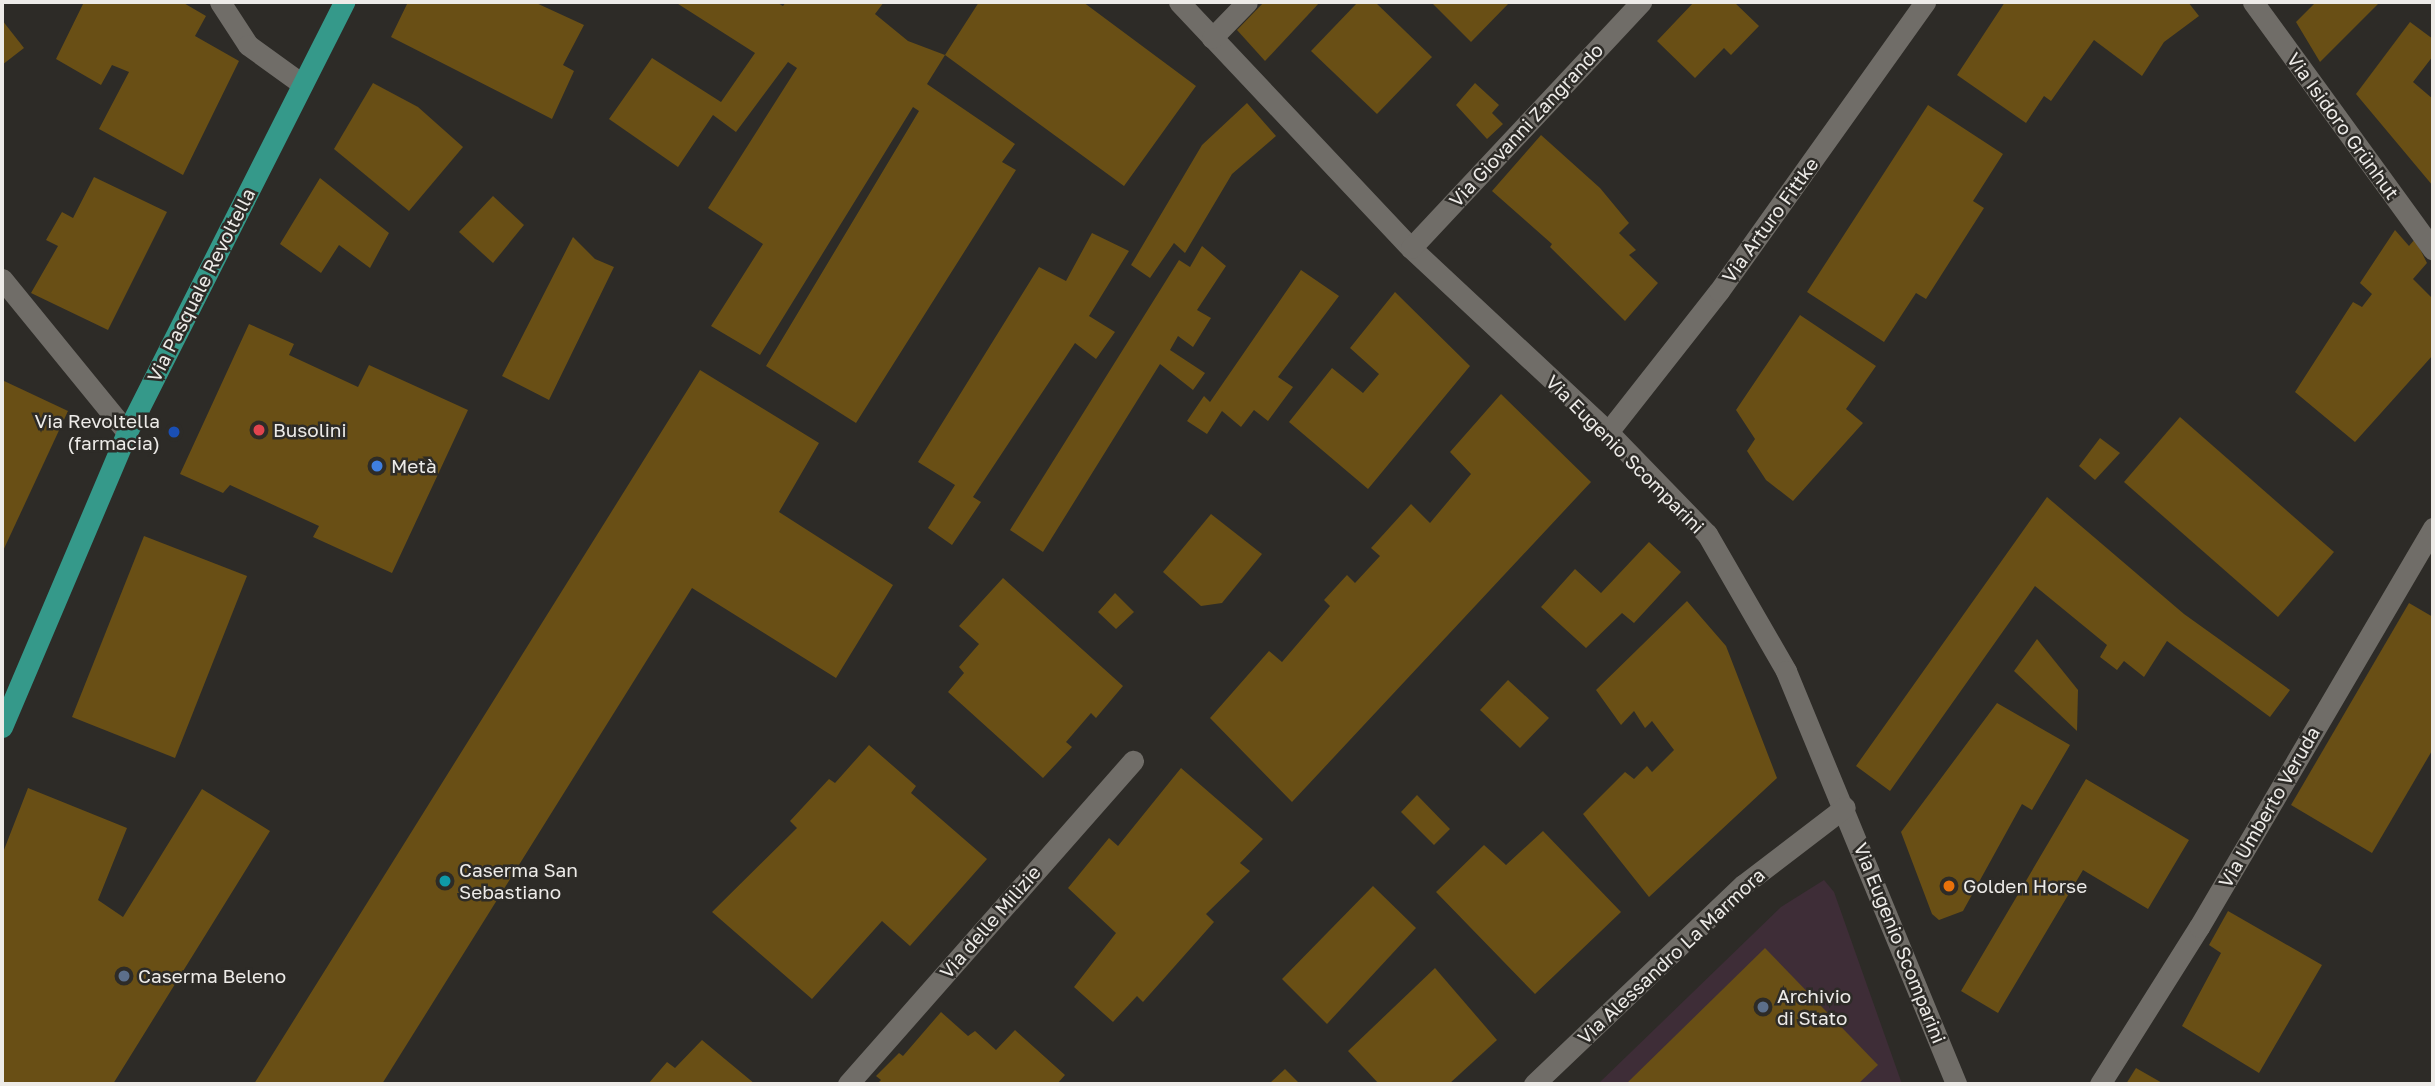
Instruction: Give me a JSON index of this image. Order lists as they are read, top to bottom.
{
  "streets": {
    "main road": ["Via Pasquale Revoltella"],
    "street": [
      "Via Giovanni Zangrando",
      "Via Isidoro Grünhut",
      "Via Arturo Fittke",
      "Via Eugenio Scomparini",
      "Via Umberto Veruda",
      "Via delle Milizie",
      "Via Alessandro La Marmora"
    ]
  },
  "crossings": [
    ["Via Giovanni Zangrando", "Via Eugenio Scomparini"],
    ["Via Arturo Fittke", "Via Eugenio Scomparini"],
    ["Via Eugenio Scomparini", "Via Alessandro La Marmora"]
  ],
  "places": [
    "Busolini",
    "Via Revoltella (farmacia)",
    "Metà",
    "Caserma San Sebastiano",
    "Golden Horse",
    "Caserma Beleno",
    "Archivio di Stato"
  ]
}
